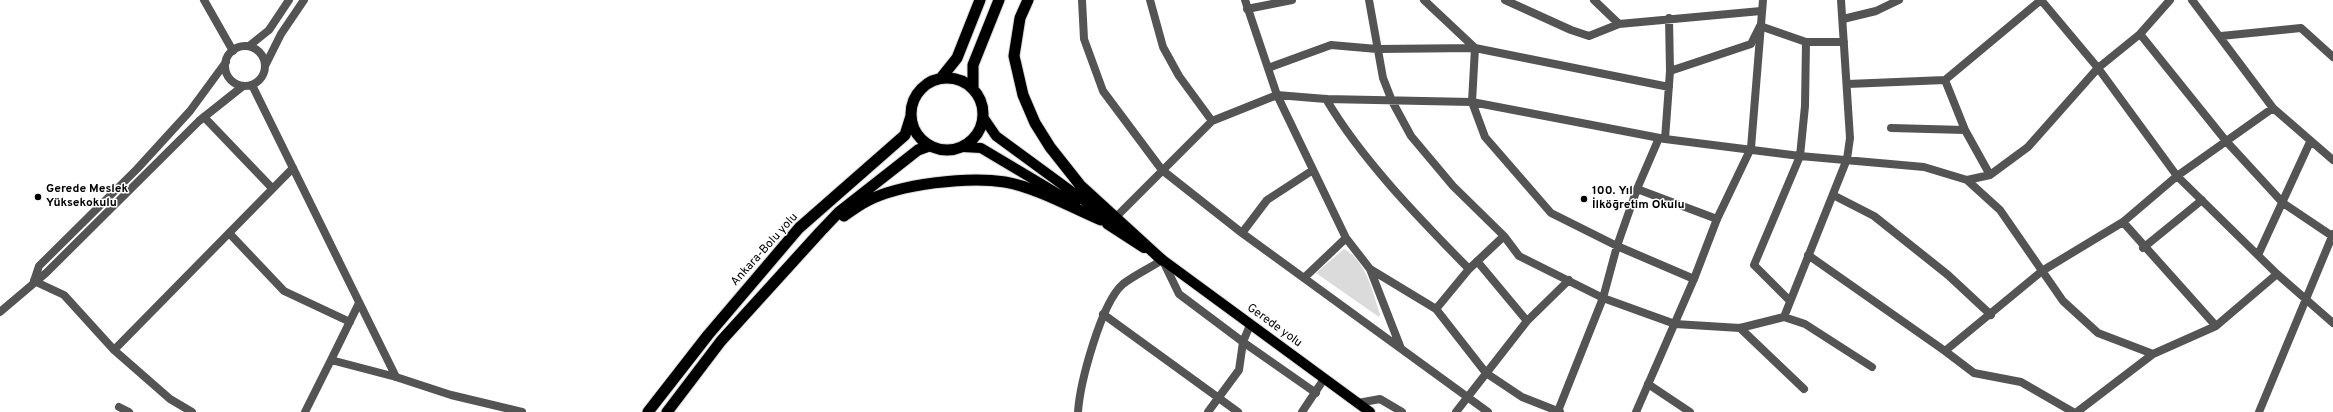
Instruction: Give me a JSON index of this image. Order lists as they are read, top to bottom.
{
  "streets": {
    "highway": ["Ankara-Bolu yolu"],
    "main road": ["Gerede yolu"]
  },
  "places": ["Gerede Meslek Yüksekokulu", "100. Yıl İlköğretim Okulu"]
}
